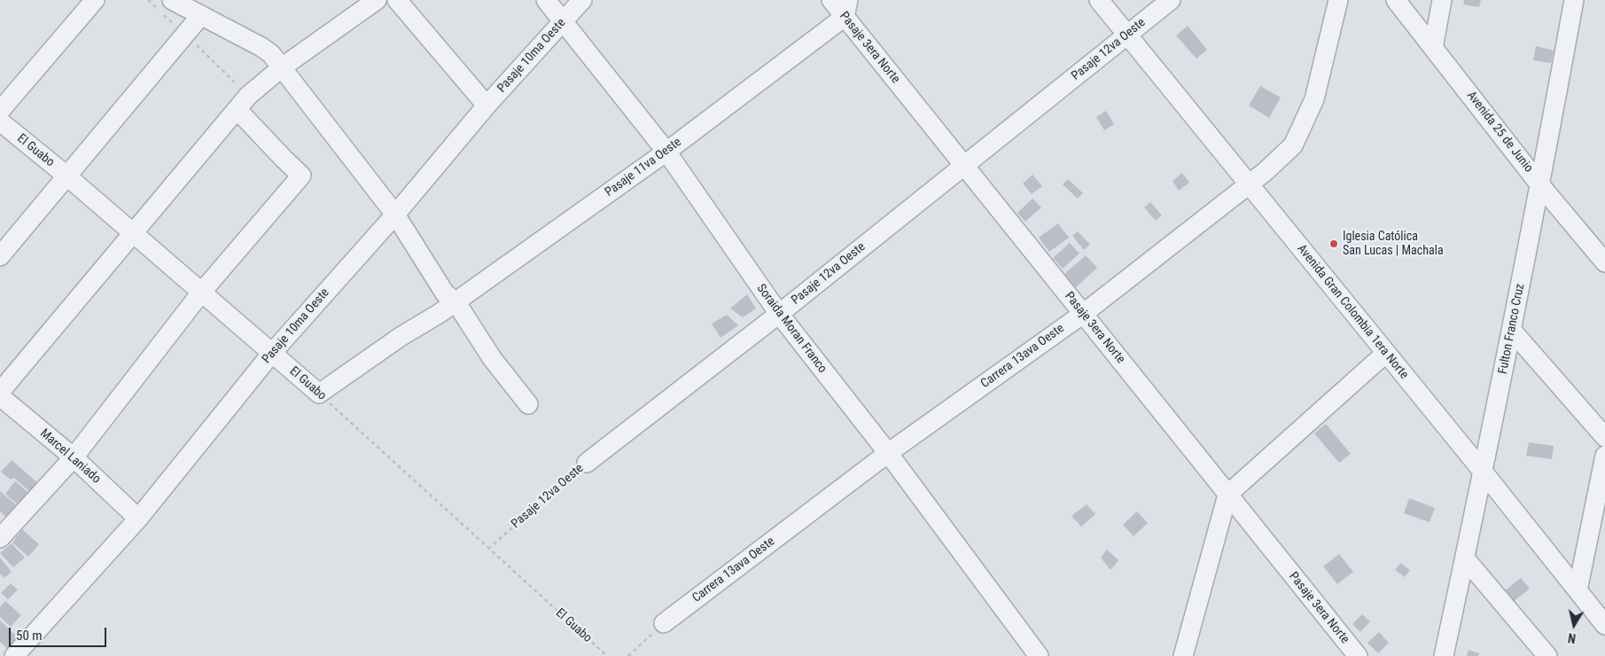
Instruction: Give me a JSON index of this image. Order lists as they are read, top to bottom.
{
  "streets": {
    "street": [
      "Pasaje 3era Norte",
      "Pasaje 12va Oeste",
      "Pasaje 10ma Oeste",
      "Avenida 25 de Junio",
      "El Guabo",
      "Pasaje 11va Oeste",
      "Avenida Gran Colombia 1era Norte",
      "Soraida Moran Franco",
      "Fulton Franco Cruz",
      "Carrera 13ava Oeste",
      "Marcel Laniado"
    ]
  },
  "crossings": [
    ["Pasaje 3era Norte", "Pasaje 12va Oeste"],
    ["Pasaje 3era Norte", "Pasaje 11va Oeste"],
    ["Pasaje 3era Norte", "Carrera 13ava Oeste"],
    ["Pasaje 12va Oeste", "El Guabo"],
    ["Pasaje 12va Oeste", "Avenida Gran Colombia 1era Norte"],
    ["Pasaje 12va Oeste", "Soraida Moran Franco"],
    ["Pasaje 10ma Oeste", "El Guabo"],
    ["Pasaje 10ma Oeste", "Soraida Moran Franco"],
    ["Pasaje 10ma Oeste", "Marcel Laniado"],
    ["Avenida 25 de Junio", "Fulton Franco Cruz"],
    ["El Guabo", "Pasaje 11va Oeste"],
    ["Pasaje 11va Oeste", "Soraida Moran Franco"],
    ["Avenida Gran Colombia 1era Norte", "Fulton Franco Cruz"],
    ["Avenida Gran Colombia 1era Norte", "Carrera 13ava Oeste"],
    ["Soraida Moran Franco", "Carrera 13ava Oeste"]
  ],
  "places": ["Iglesia Católica San Lucas | Machala"],
  "scale_bar": "50 m",
  "north": "bottom"
}
